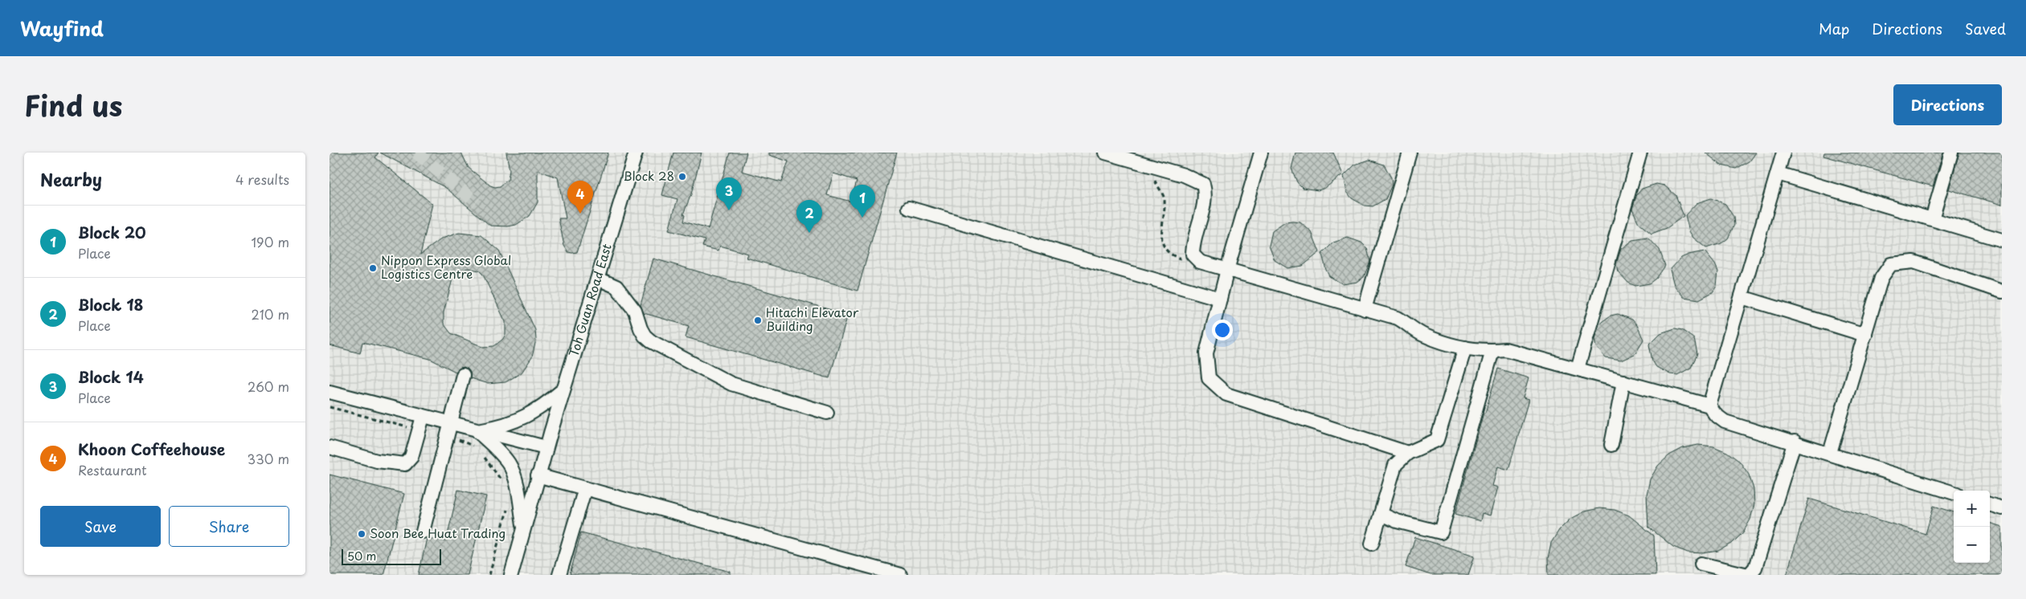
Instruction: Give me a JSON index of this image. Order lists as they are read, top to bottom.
{
  "streets": {
    "street": ["Toh Guan Road East"]
  },
  "places": [
    "Block 28",
    "Nippon Express Global Logistics Centre",
    "Hitachi Elevator Building",
    "Soon Bee Huat Trading"
  ],
  "scale_bar": "50 m",
  "page": {
    "header": "Wayfind",
    "nav": ["Map", "Directions", "Saved"],
    "title": "Find us",
    "buttons": [
      "Directions",
      ["Save", "Share"]
    ],
    "heading": ["Nearby", "4 results"],
    "pins": [
      "3",
      "4",
      "1",
      "2"
    ],
    "list": [
      {
        "mark": "1",
        "name": "Block 20",
        "note": "Place",
        "value": "190 m"
      },
      {
        "mark": "2",
        "name": "Block 18",
        "note": "Place",
        "value": "210 m"
      },
      {
        "mark": "3",
        "name": "Block 14",
        "note": "Place",
        "value": "260 m"
      },
      {
        "mark": "4",
        "name": "Khoon Coffeehouse",
        "note": "Restaurant",
        "value": "330 m"
      }
    ],
    "map_buttons": ["+", "−"],
    "scale": "50 m"
  }
}
